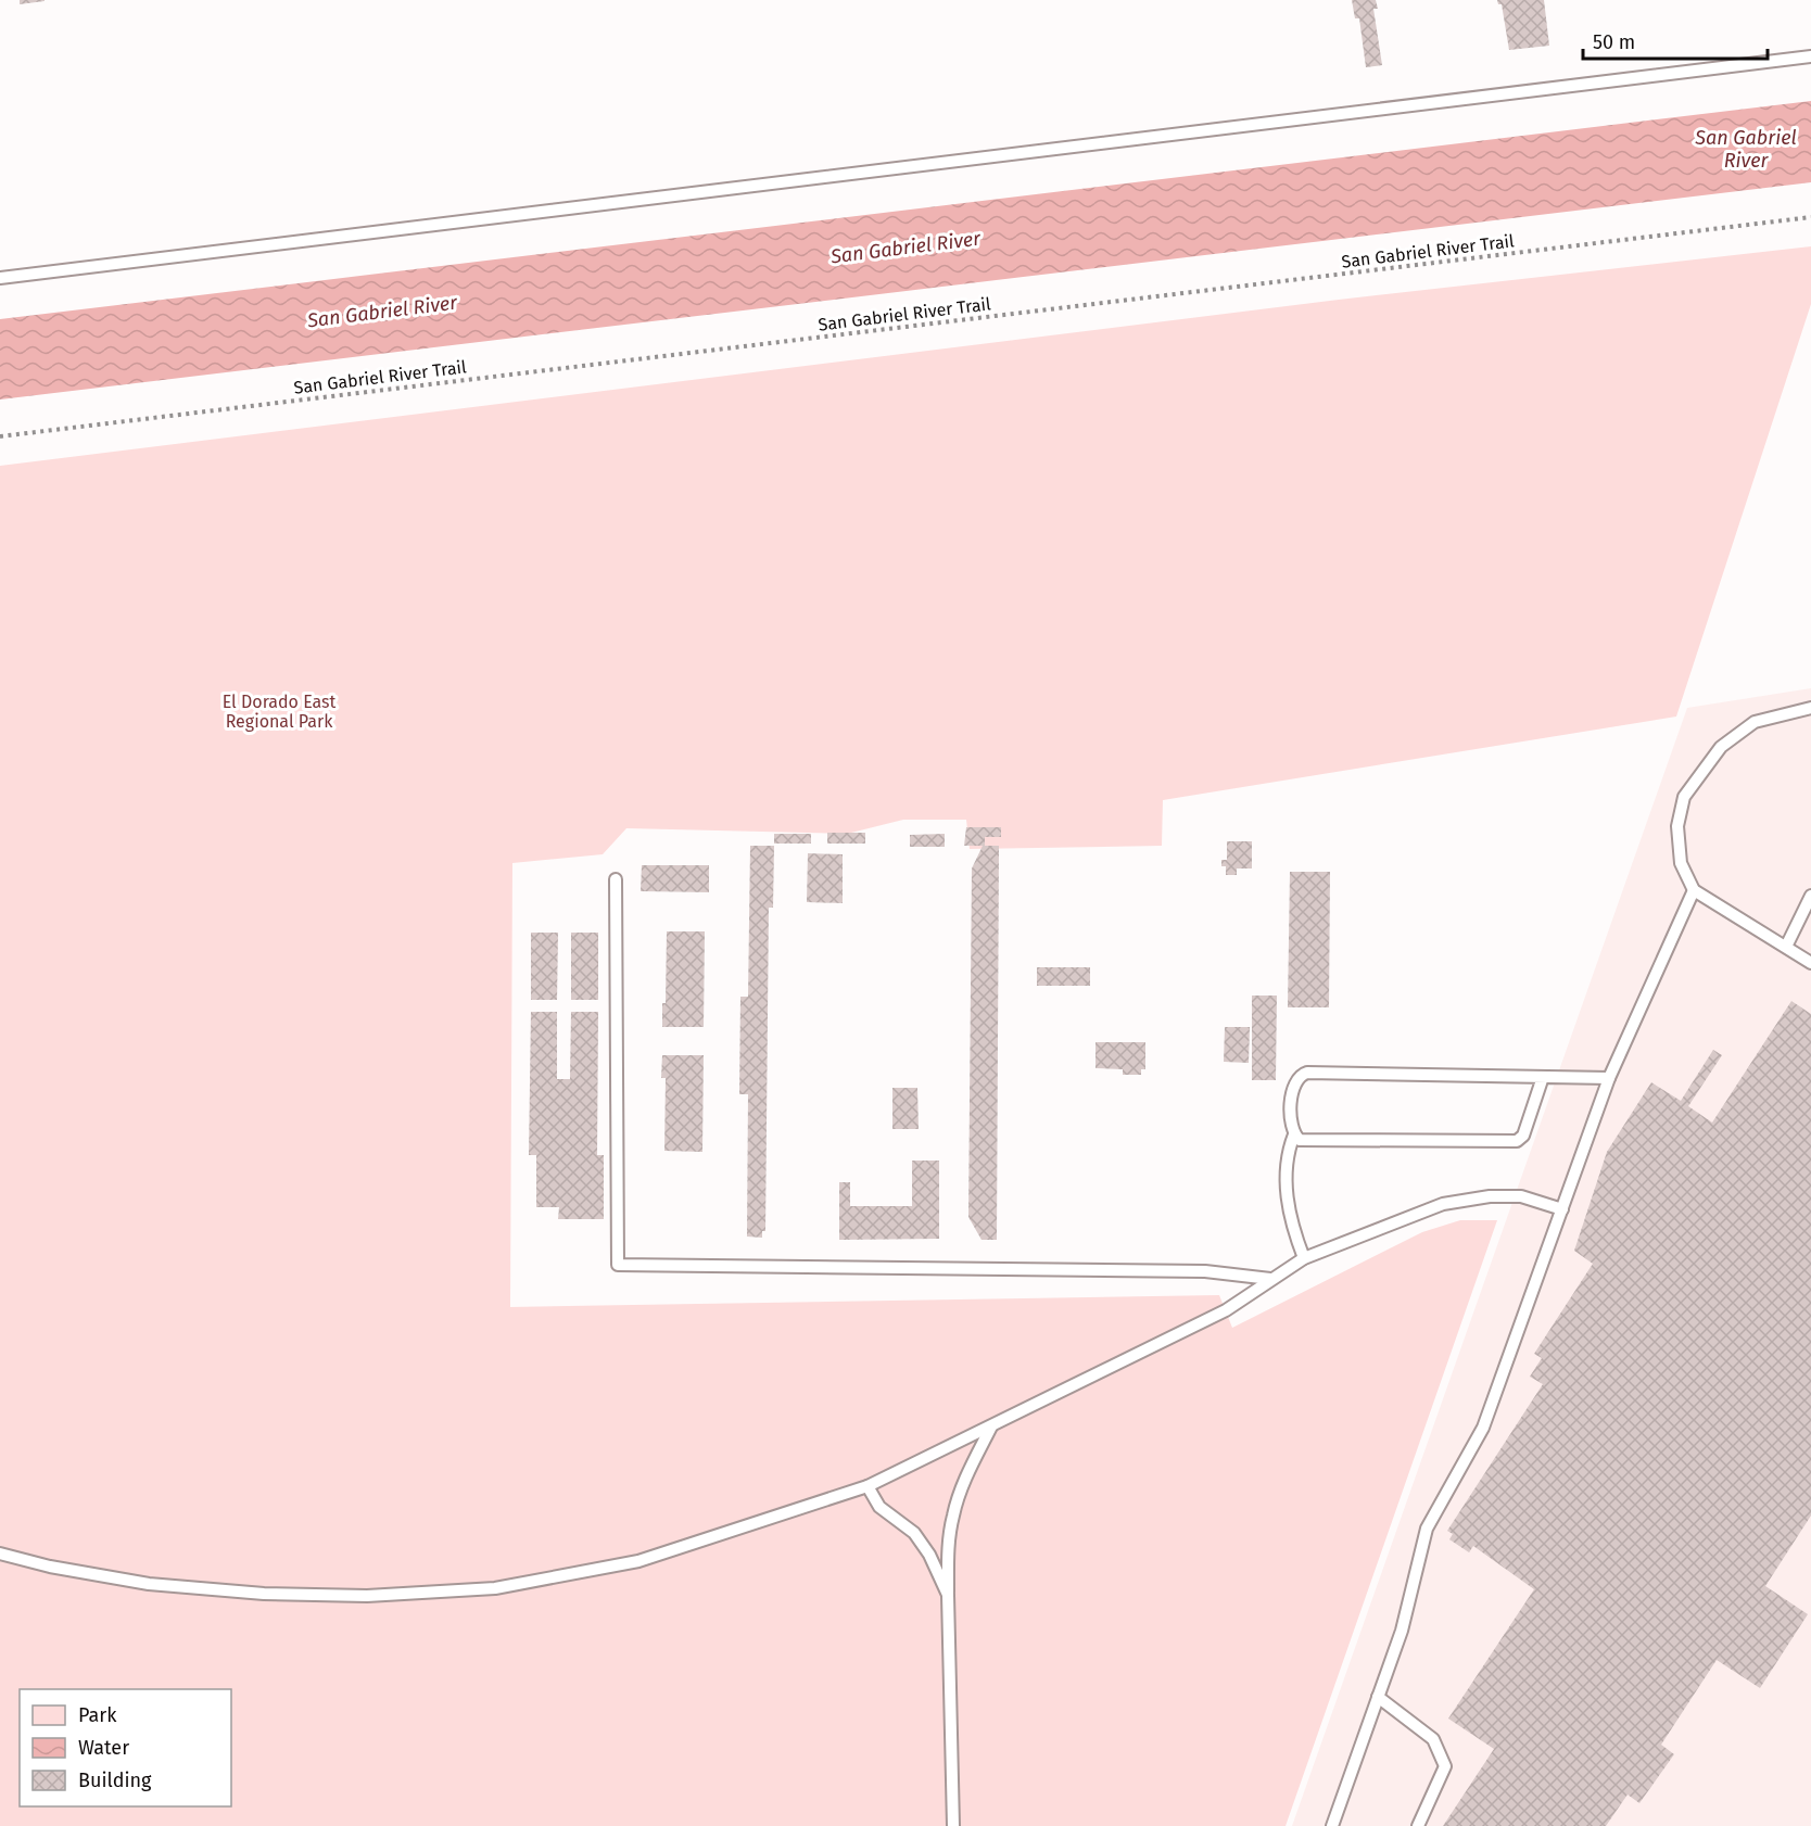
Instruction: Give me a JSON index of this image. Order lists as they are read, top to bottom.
{
  "streets": {
    "path": ["San Gabriel River Trail"]
  },
  "water": ["San Gabriel River"],
  "parks": ["El Dorado East Regional Park"],
  "legend": ["Park", "Water", "Building"],
  "scale_bar": "50 m"
}
